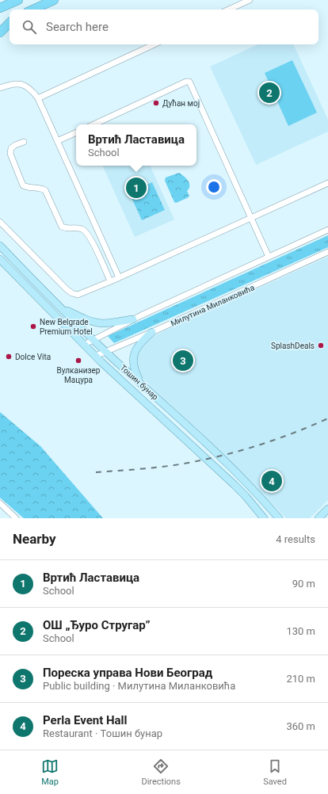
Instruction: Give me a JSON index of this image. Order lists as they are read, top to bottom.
{
  "streets": {
    "main road": ["Тошин бунар"],
    "street": ["Милутина Миланковића"]
  },
  "crossings": [
    ["Милутина Миланковића", "Тошин бунар"]
  ],
  "places": [
    "Дућан мој",
    "New Belgrade Premium Hotel",
    "SplashDeals",
    "Dolce Vita",
    "Вулканизер Мацура"
  ],
  "page": {
    "search": "Search here",
    "pins": [
      "2",
      "1",
      "3",
      "4"
    ],
    "popup": ["Вртић Ластавица", "School"],
    "heading": ["Nearby", "4 results"],
    "list": [
      {
        "mark": "1",
        "name": "Вртић Ластавица",
        "note": "School",
        "value": "90 m"
      },
      {
        "mark": "2",
        "name": "ОШ „Ђуро Стругар”",
        "note": "School",
        "value": "130 m"
      },
      {
        "mark": "3",
        "name": "Пореска управа Нови Београд",
        "note": "Public building · Милутина Миланковића",
        "value": "210 m"
      },
      {
        "mark": "4",
        "name": "Perla Event Hall",
        "note": "Restaurant · Тошин бунар",
        "value": "360 m"
      }
    ],
    "nav": ["Map", "Directions", "Saved"]
  }
}
